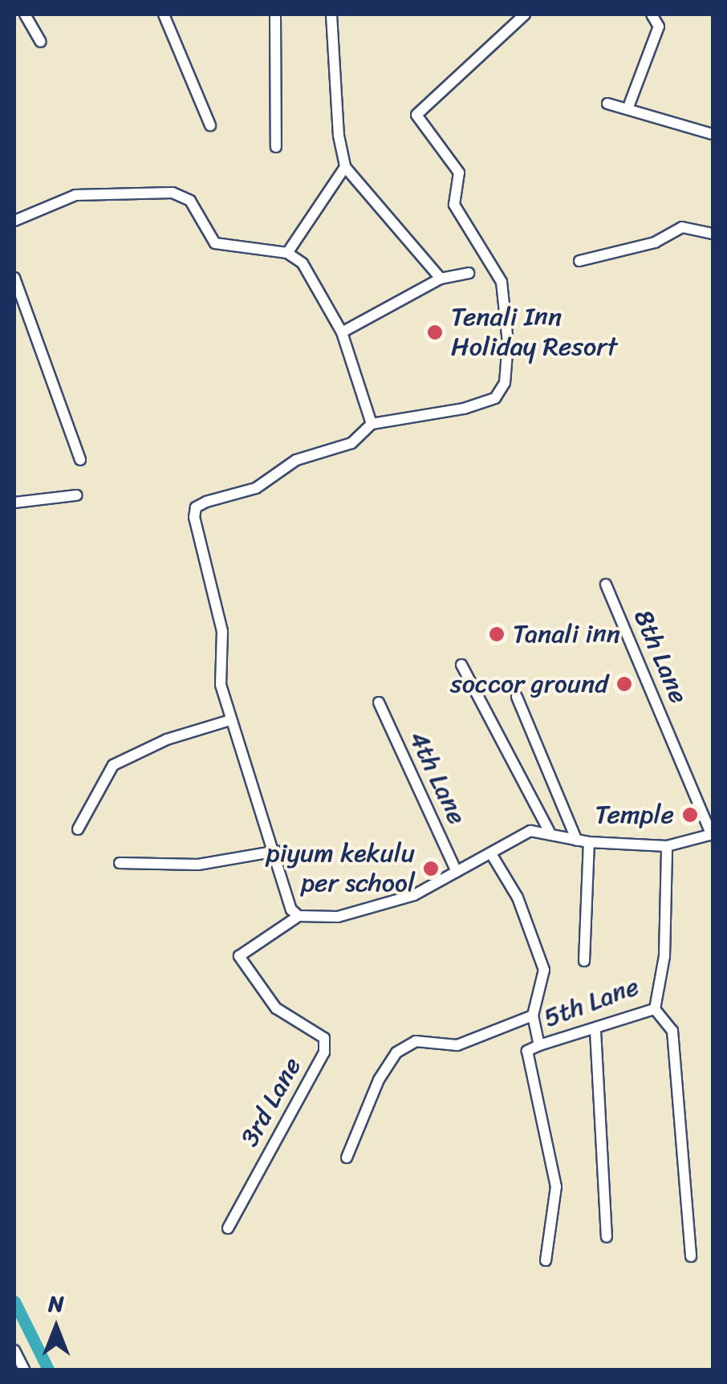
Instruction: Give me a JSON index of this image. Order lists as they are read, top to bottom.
{
  "streets": {
    "street": [
      "8th Lane",
      "4th Lane",
      "5th Lane",
      "3rd Lane"
    ]
  },
  "places": [
    "Tenali Inn Holiday Resort",
    "Tanali inn",
    "soccor ground",
    "Temple",
    "piyum kekulu per school"
  ],
  "north": "top"
}
